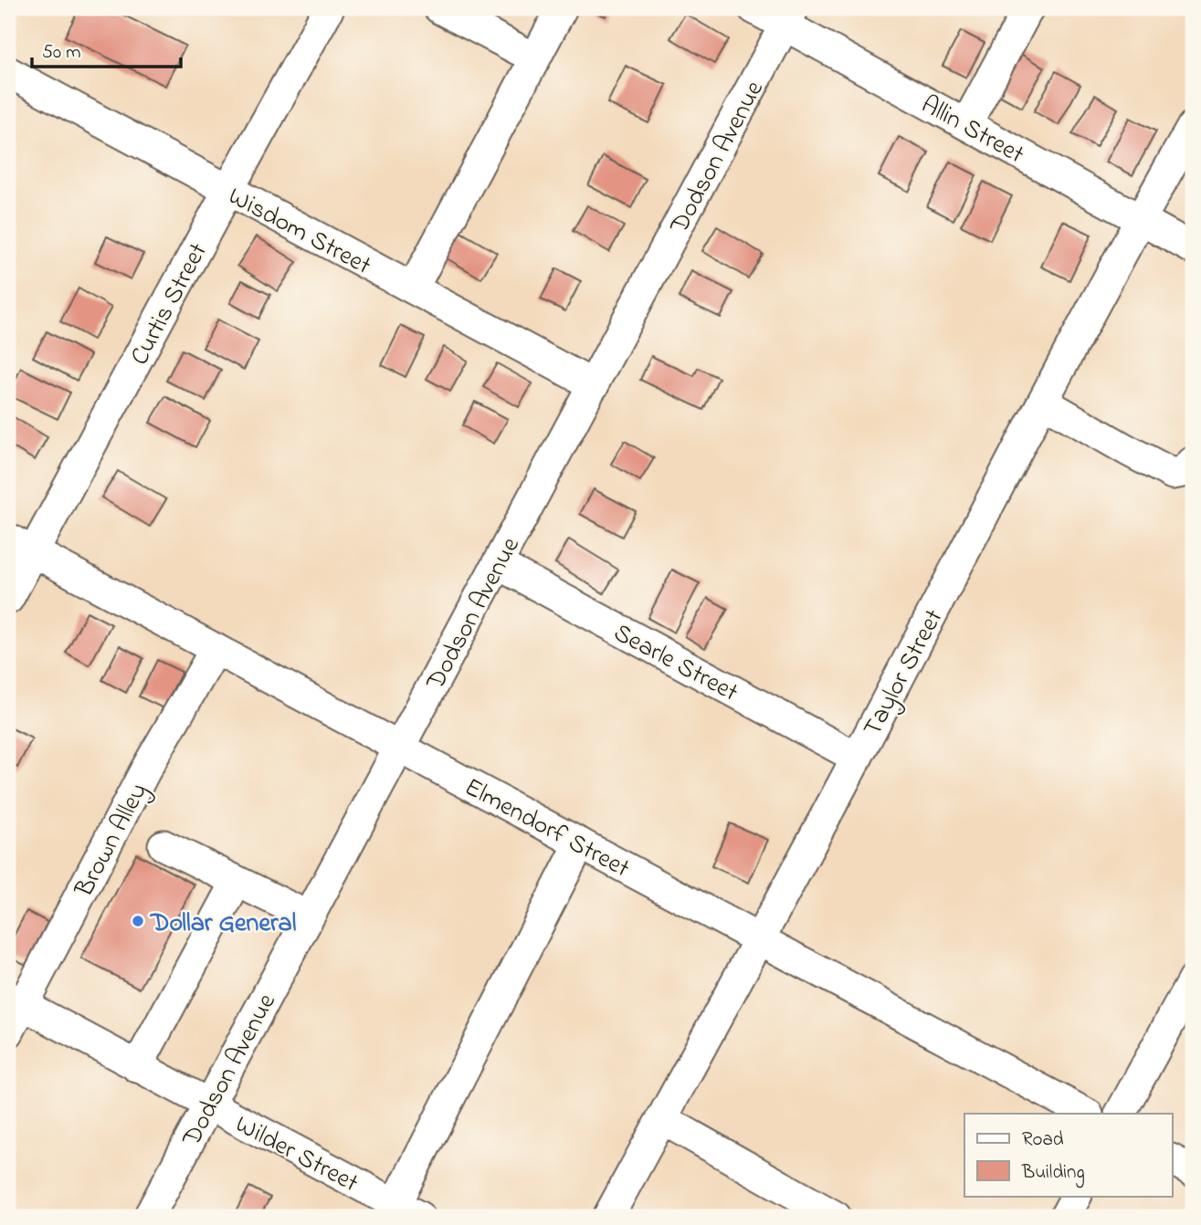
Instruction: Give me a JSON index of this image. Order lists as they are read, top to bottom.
{
  "streets": {
    "street": [
      "Allin Street",
      "Dodson Avenue",
      "Wisdom Street",
      "Curtis Street",
      "Searle Street",
      "Taylor Street",
      "Elmendorf Street",
      "Brown Alley",
      "Wilder Street"
    ]
  },
  "crossings": [
    ["Allin Street", "Dodson Avenue"],
    ["Allin Street", "Taylor Street"],
    ["Dodson Avenue", "Wisdom Street"],
    ["Dodson Avenue", "Searle Street"],
    ["Dodson Avenue", "Elmendorf Street"],
    ["Dodson Avenue", "Wilder Street"],
    ["Wisdom Street", "Curtis Street"],
    ["Curtis Street", "Elmendorf Street"],
    ["Searle Street", "Taylor Street"],
    ["Taylor Street", "Elmendorf Street"],
    ["Elmendorf Street", "Brown Alley"],
    ["Brown Alley", "Wilder Street"]
  ],
  "places": ["Dollar General"],
  "legend": ["Road", "Building"],
  "scale_bar": "50 m"
}
